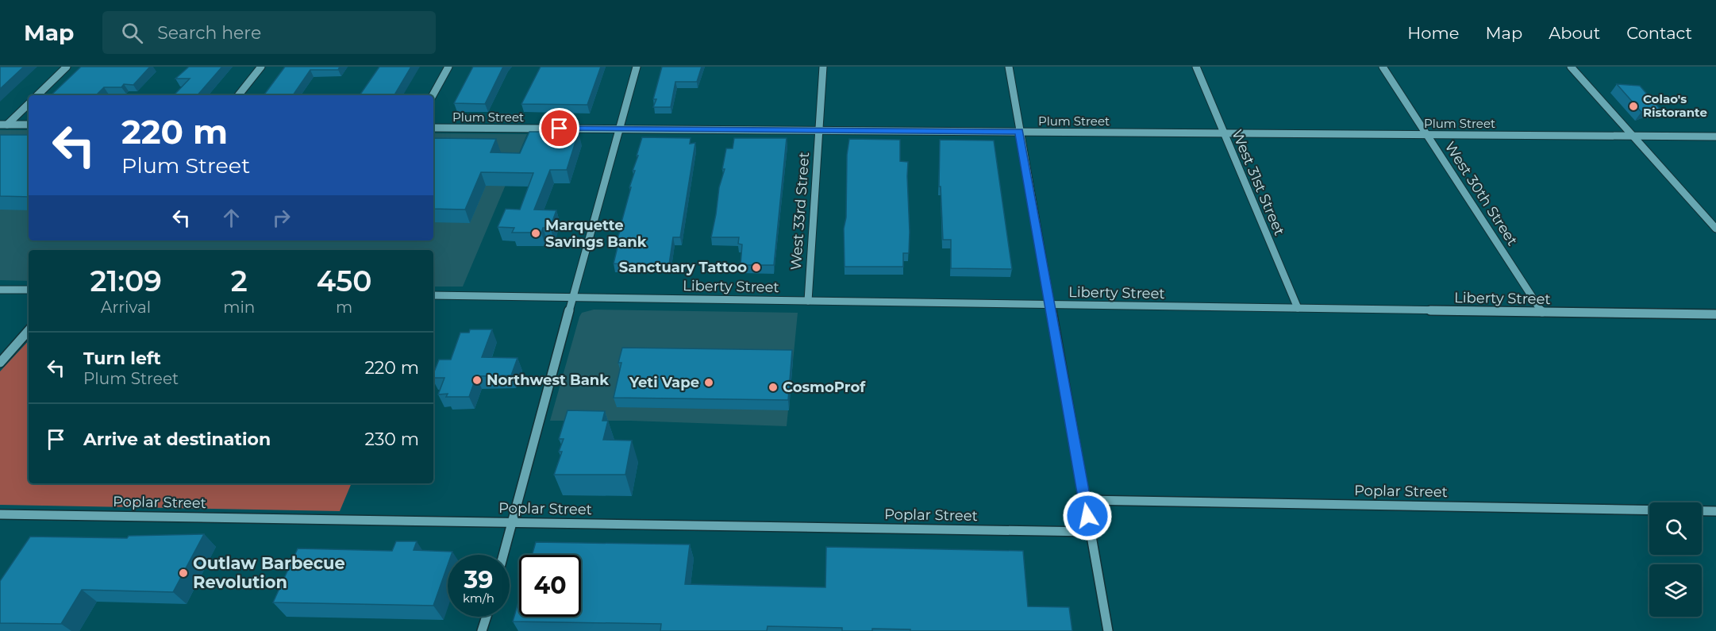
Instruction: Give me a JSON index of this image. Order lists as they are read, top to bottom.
{
  "streets": {
    "street": [
      "Plum Street",
      "West 31st Street",
      "West 30th Street",
      "West 33rd Street",
      "Liberty Street",
      "Poplar Street"
    ]
  },
  "crossings": [
    ["Plum Street", "West 31st Street"],
    ["Plum Street", "West 30th Street"],
    ["Plum Street", "West 33rd Street"],
    ["West 31st Street", "Liberty Street"],
    ["West 30th Street", "Liberty Street"],
    ["West 33rd Street", "Liberty Street"]
  ],
  "places": [
    "Colao's Ristorante",
    "Marquette Savings Bank",
    "Sanctuary Tattoo",
    "Northwest Bank",
    "Yeti Vape",
    "CosmoProf",
    "Outlaw Barbecue Revolution"
  ],
  "page": {
    "header": "Map",
    "search": "Search here",
    "nav": [
      "Home",
      "Map",
      "About",
      "Contact"
    ],
    "turn": ["220 m", "Plum Street"],
    "eta": [
      "21:09",
      "Arrival",
      "2",
      "min",
      "450",
      "m"
    ],
    "list": [
      {
        "name": "Turn left",
        "note": "Plum Street",
        "value": "220 m"
      },
      {
        "name": "Arrive at destination",
        "value": "230 m"
      }
    ],
    "speed": "39 km/h",
    "limit": "40"
  }
}
